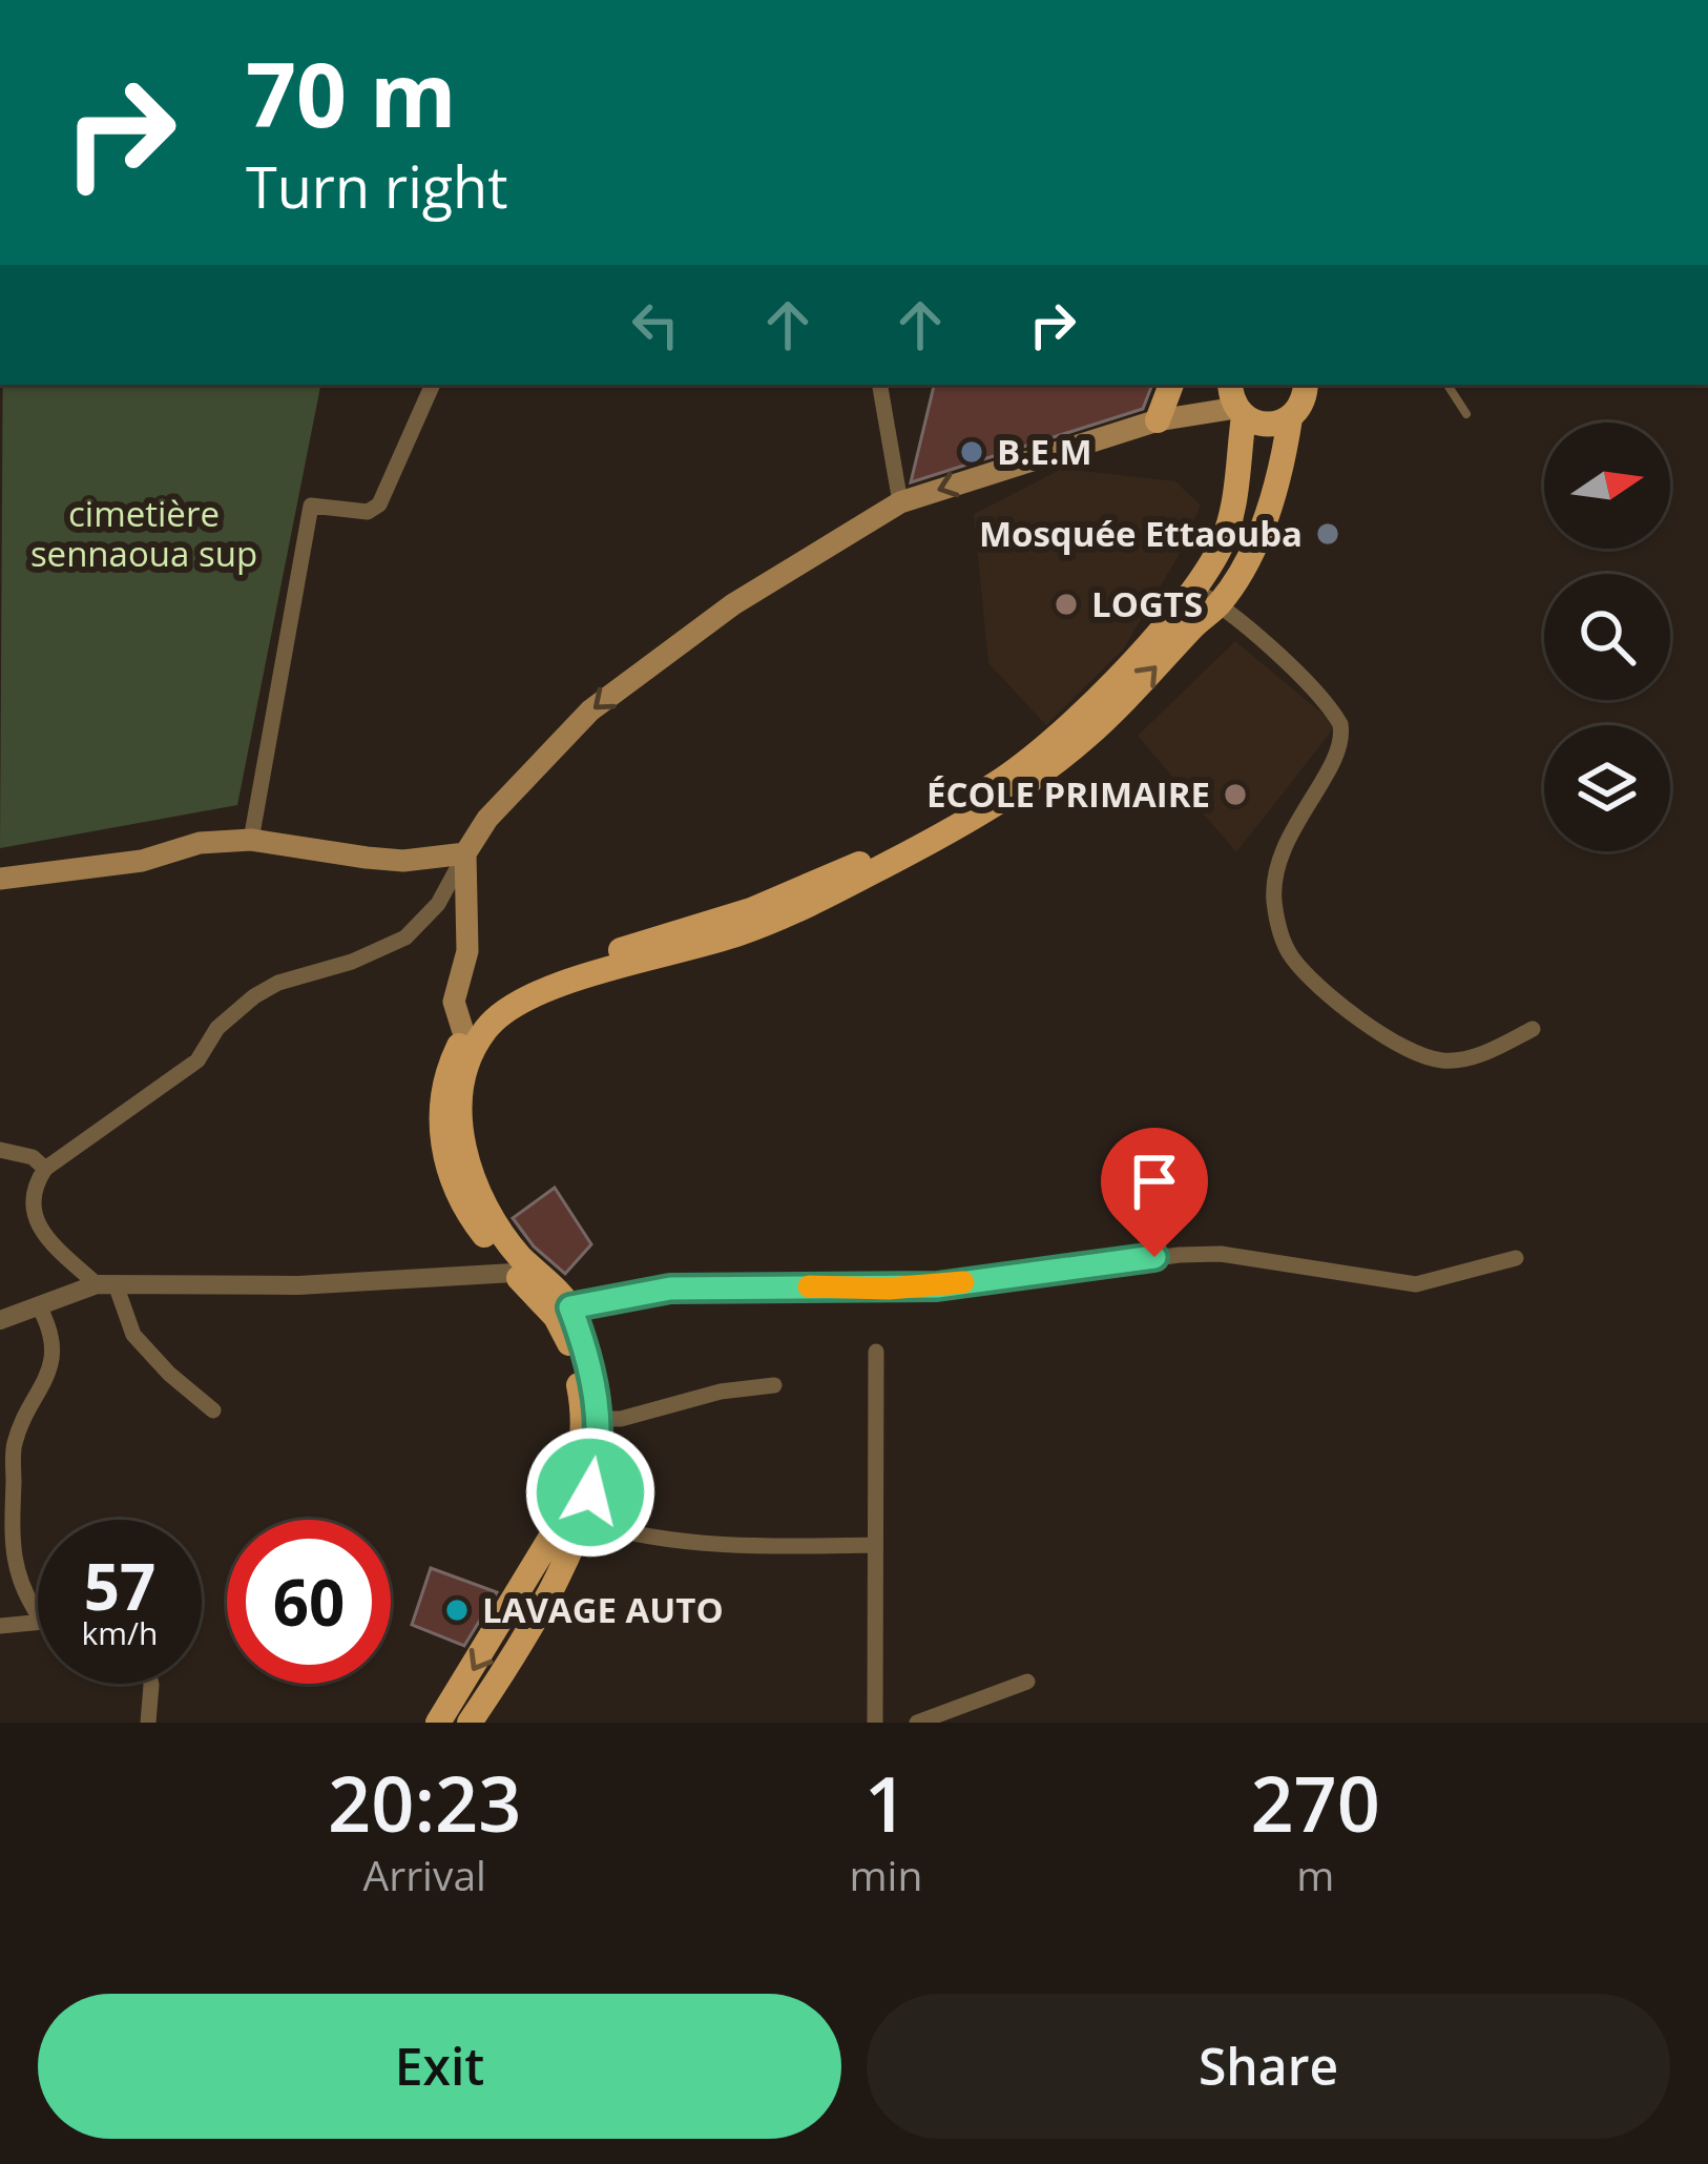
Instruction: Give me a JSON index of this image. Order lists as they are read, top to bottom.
{
  "parks": ["cimetière sennaoua sup"],
  "places": [
    "B.E.M",
    "Mosquée Ettaouba",
    "LOGTS",
    "ÉCOLE PRIMAIRE",
    "LAVAGE AUTO"
  ],
  "north": "right",
  "page": {
    "turn": ["70 m", "Turn right"],
    "speed": "57 km/h",
    "limit": "60",
    "eta": [
      "20:23",
      "Arrival",
      "1",
      "min",
      "270",
      "m"
    ],
    "buttons": ["Exit", "Share"]
  }
}
